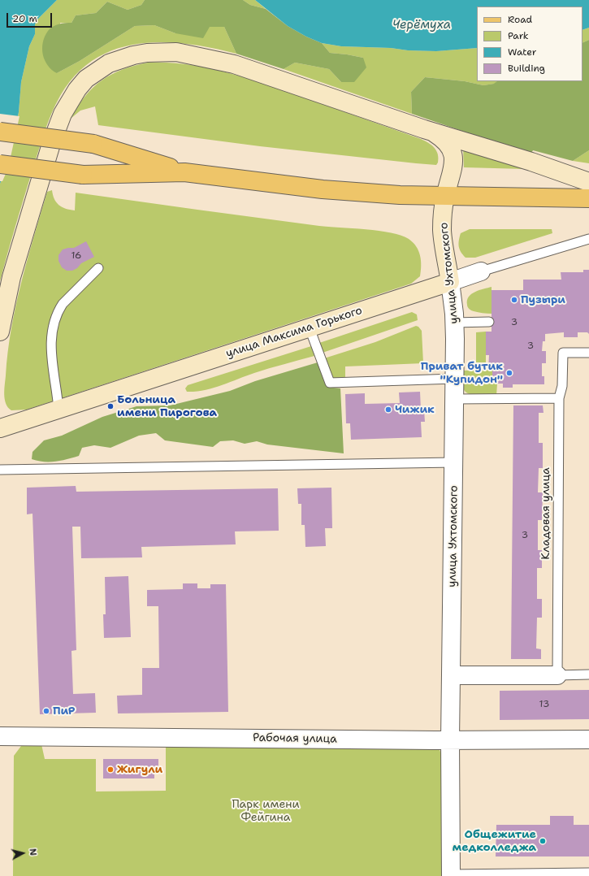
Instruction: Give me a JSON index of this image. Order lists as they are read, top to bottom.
{
  "streets": {
    "street": ["улица Ухтомского", "улица Максима Горького", "Рабочая улица"],
    "lane": ["Кладовая улица"]
  },
  "crossings": [
    ["улица Ухтомского", "улица Максима Горького"],
    ["улица Ухтомского", "Рабочая улица"]
  ],
  "water": ["Черёмуха"],
  "parks": ["Парк имени Фейгина"],
  "places": [
    "Пузыри",
    "Приват бутик \"Купидон\"",
    "Больница имени Пирогова",
    "Чижик",
    "ПиР",
    "Жигули",
    "Общежитие медколледжа"
  ],
  "house_numbers": [
    "16",
    "3",
    "3",
    "3",
    "13"
  ],
  "legend": [
    "Road",
    "Park",
    "Water",
    "Building"
  ],
  "scale_bar": "20 m",
  "north": "right"
}
